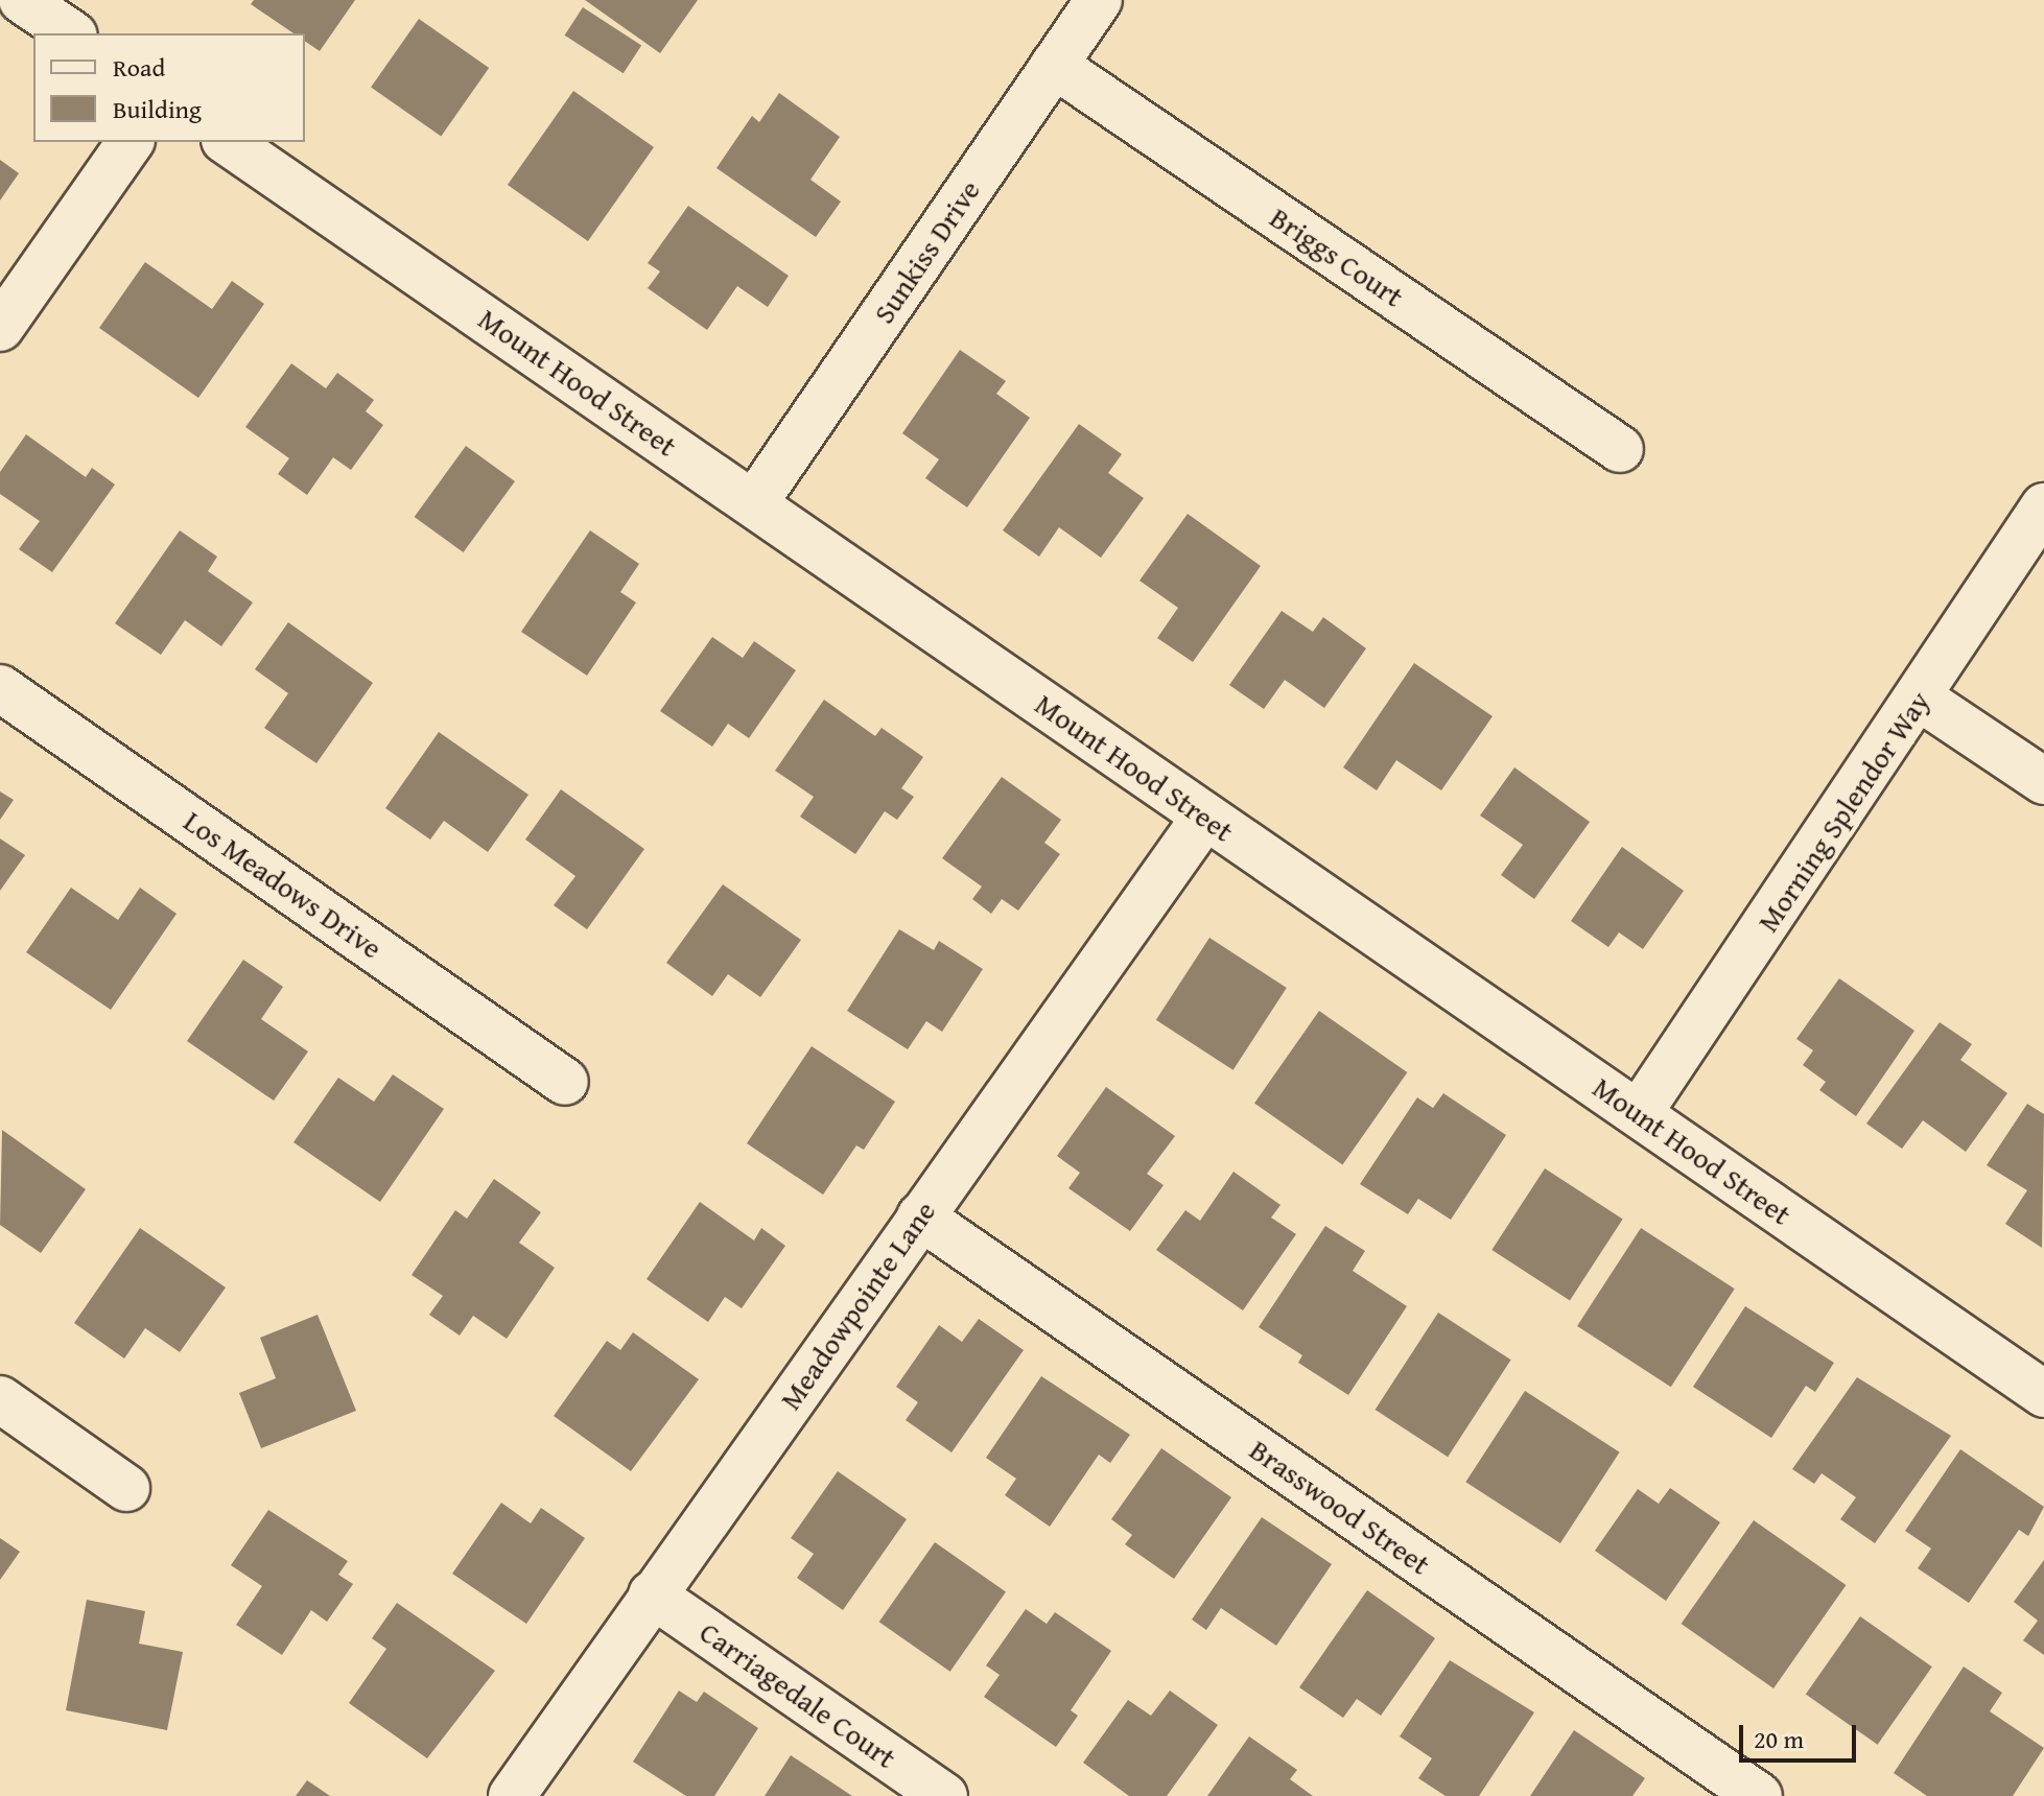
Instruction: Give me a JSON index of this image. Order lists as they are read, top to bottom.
{
  "streets": {
    "street": [
      "Sunkiss Drive",
      "Briggs Court",
      "Mount Hood Street",
      "Morning Splendor Way",
      "Los Meadows Drive",
      "Meadowpointe Lane",
      "Brasswood Street",
      "Carriagedale Court"
    ]
  },
  "crossings": [
    ["Sunkiss Drive", "Briggs Court"],
    ["Sunkiss Drive", "Mount Hood Street"],
    ["Mount Hood Street", "Morning Splendor Way"],
    ["Mount Hood Street", "Meadowpointe Lane"],
    ["Meadowpointe Lane", "Brasswood Street"],
    ["Meadowpointe Lane", "Carriagedale Court"]
  ],
  "legend": ["Road", "Building"],
  "scale_bar": "20 m"
}
